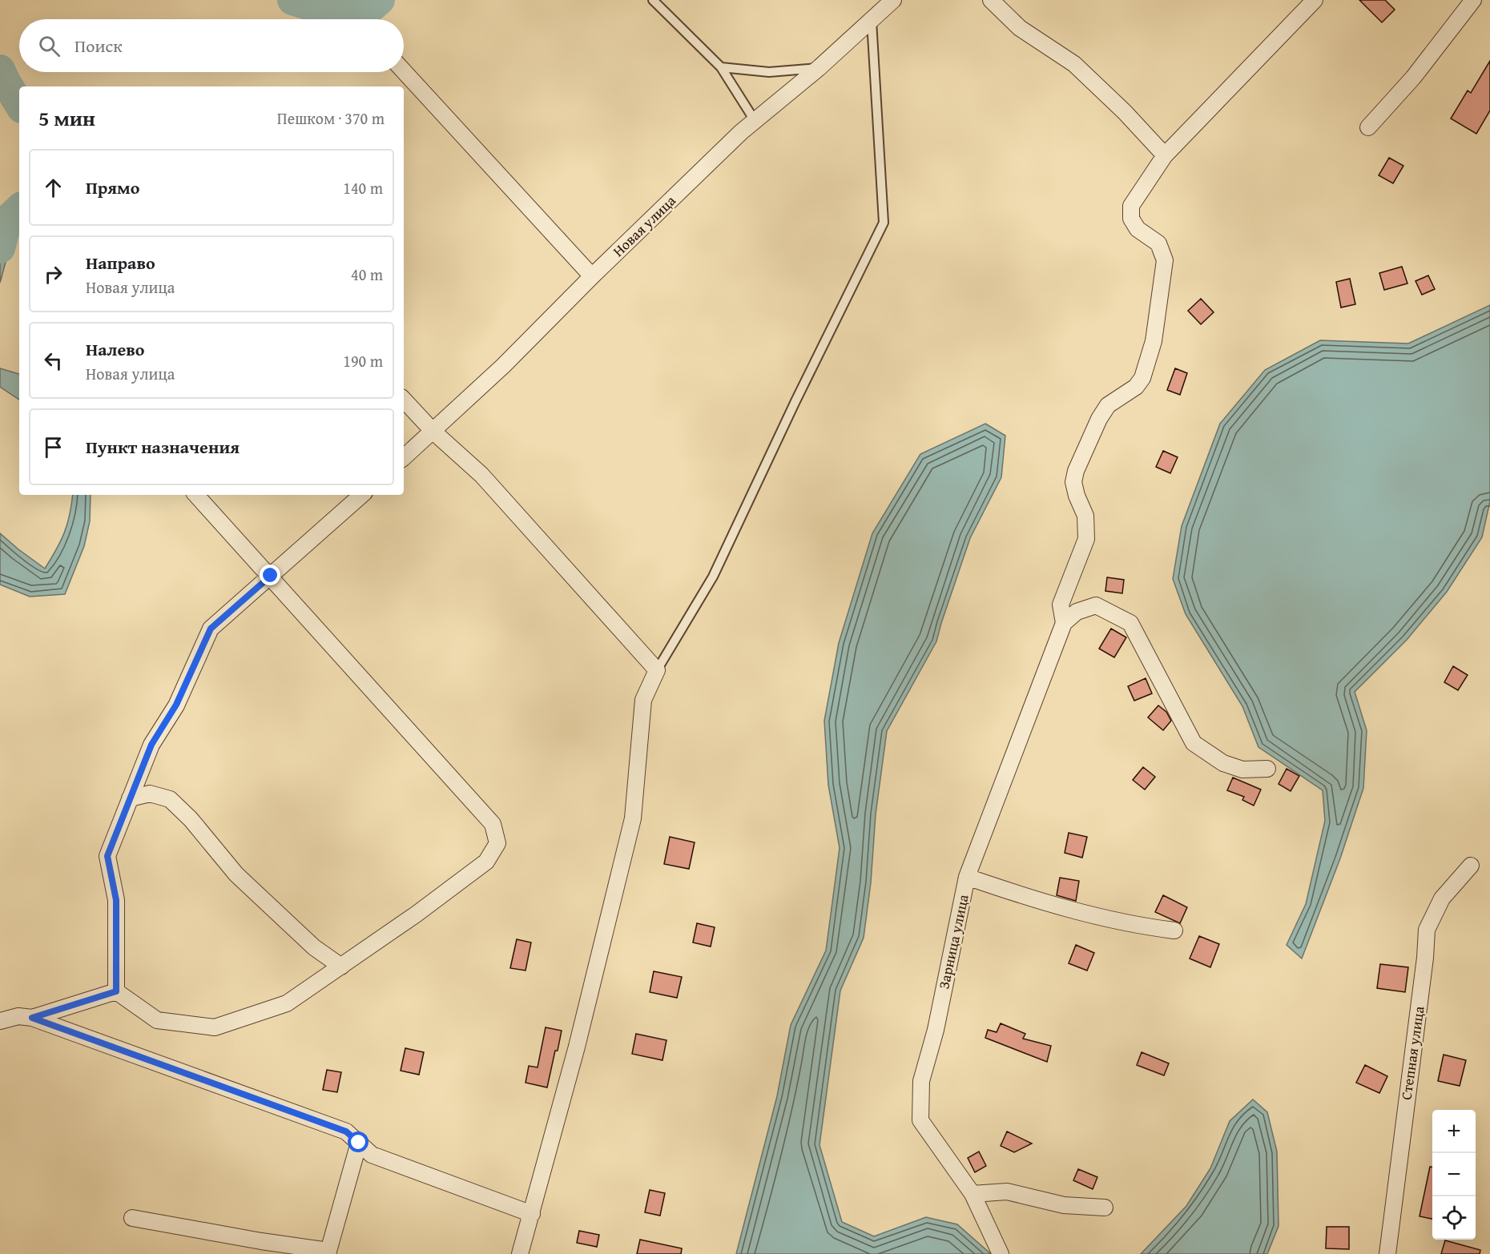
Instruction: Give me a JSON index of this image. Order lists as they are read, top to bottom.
{
  "streets": {
    "street": ["Новая улица", "Зарница улица", "Степная улица"]
  },
  "page": {
    "search": "Поиск",
    "heading": ["5 мин", "Пешком · 370 m"],
    "list": [
      ["Прямо", "140 m"],
      ["Направо", "Новая улица", "40 m"],
      ["Налево", "Новая улица", "190 m"],
      "Пункт назначения"
    ],
    "map_buttons": ["+", "−"]
  }
}
